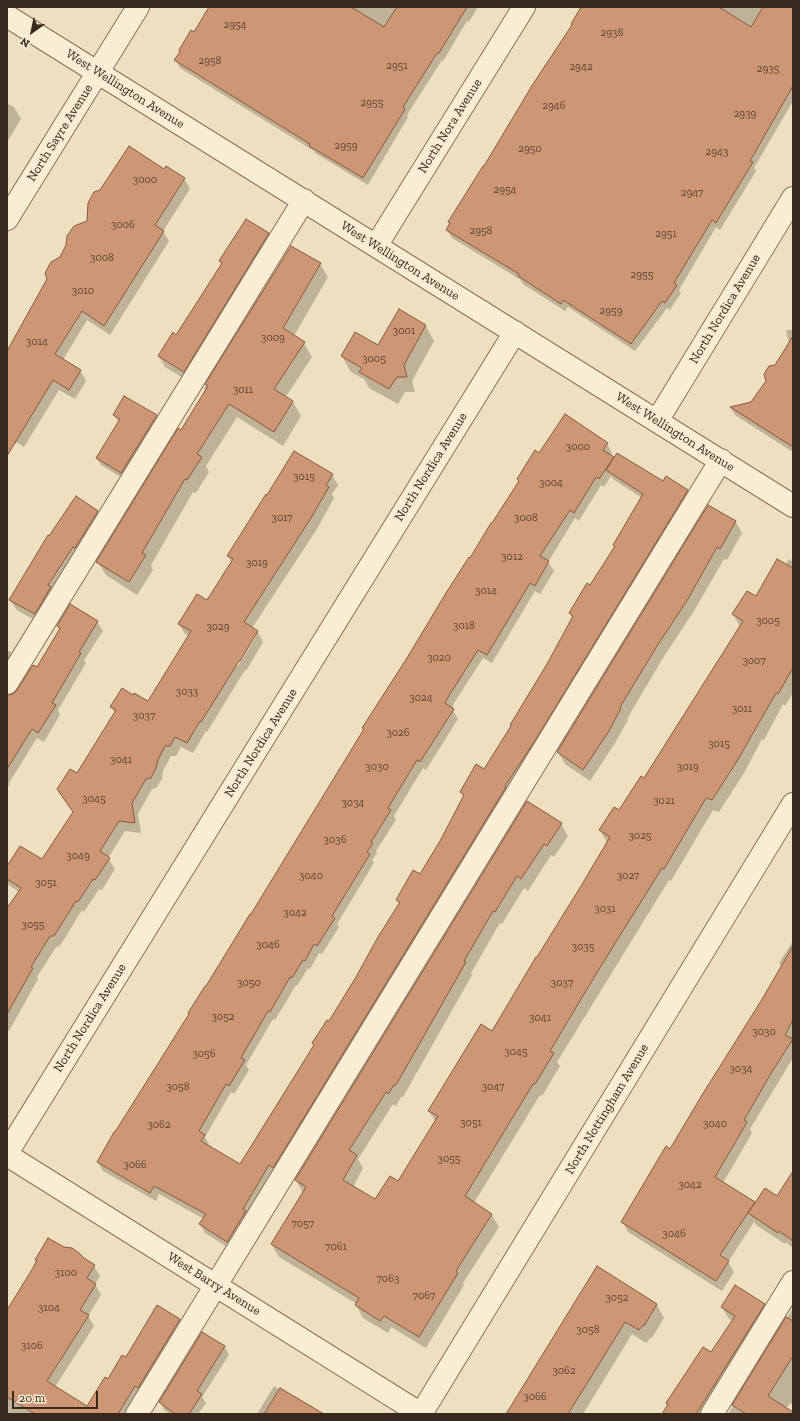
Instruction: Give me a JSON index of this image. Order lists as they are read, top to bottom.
{
  "streets": {
    "street": [
      "West Wellington Avenue",
      "North Nora Avenue",
      "North Sayre Avenue",
      "North Nordica Avenue",
      "North Nottingham Avenue",
      "West Barry Avenue"
    ]
  },
  "crossings": [
    ["West Wellington Avenue", "North Nora Avenue"],
    ["West Wellington Avenue", "North Sayre Avenue"],
    ["West Wellington Avenue", "North Nordica Avenue"],
    ["North Nordica Avenue", "West Barry Avenue"],
    ["North Nottingham Avenue", "West Barry Avenue"]
  ],
  "house_numbers": [
    "2954",
    "2938",
    "2958",
    "2951",
    "2942",
    "2935",
    "2955",
    "2946",
    "2939",
    "2959",
    "2950",
    "2943",
    "3000",
    "2954",
    "2947",
    "3006",
    "2958",
    "2951",
    "3008",
    "2955",
    "3010",
    "2959",
    "3001",
    "3009",
    "3014",
    "3005",
    "3011",
    "3000",
    "3015",
    "3004",
    "3017",
    "3008",
    "3012",
    "3019",
    "3014",
    "3005",
    "3018",
    "3029",
    "3020",
    "3007",
    "3033",
    "3024",
    "3011",
    "3037",
    "3026",
    "3015",
    "3041",
    "3030",
    "3019",
    "3045",
    "3021",
    "3034",
    "3025",
    "3036",
    "3049",
    "3040",
    "3027",
    "3051",
    "3031",
    "3042",
    "3055",
    "3046",
    "3035",
    "3050",
    "3037",
    "3052",
    "3041",
    "3030",
    "3045",
    "3056",
    "3034",
    "3058",
    "3047",
    "3051",
    "3040",
    "3062",
    "3055",
    "3066",
    "3042",
    "7057",
    "3046",
    "7061",
    "3100",
    "7063",
    "7067",
    "3052",
    "3104",
    "3058",
    "3106",
    "3062",
    "3066"
  ],
  "scale_bar": "20 m",
  "north": "bottom left"
}
